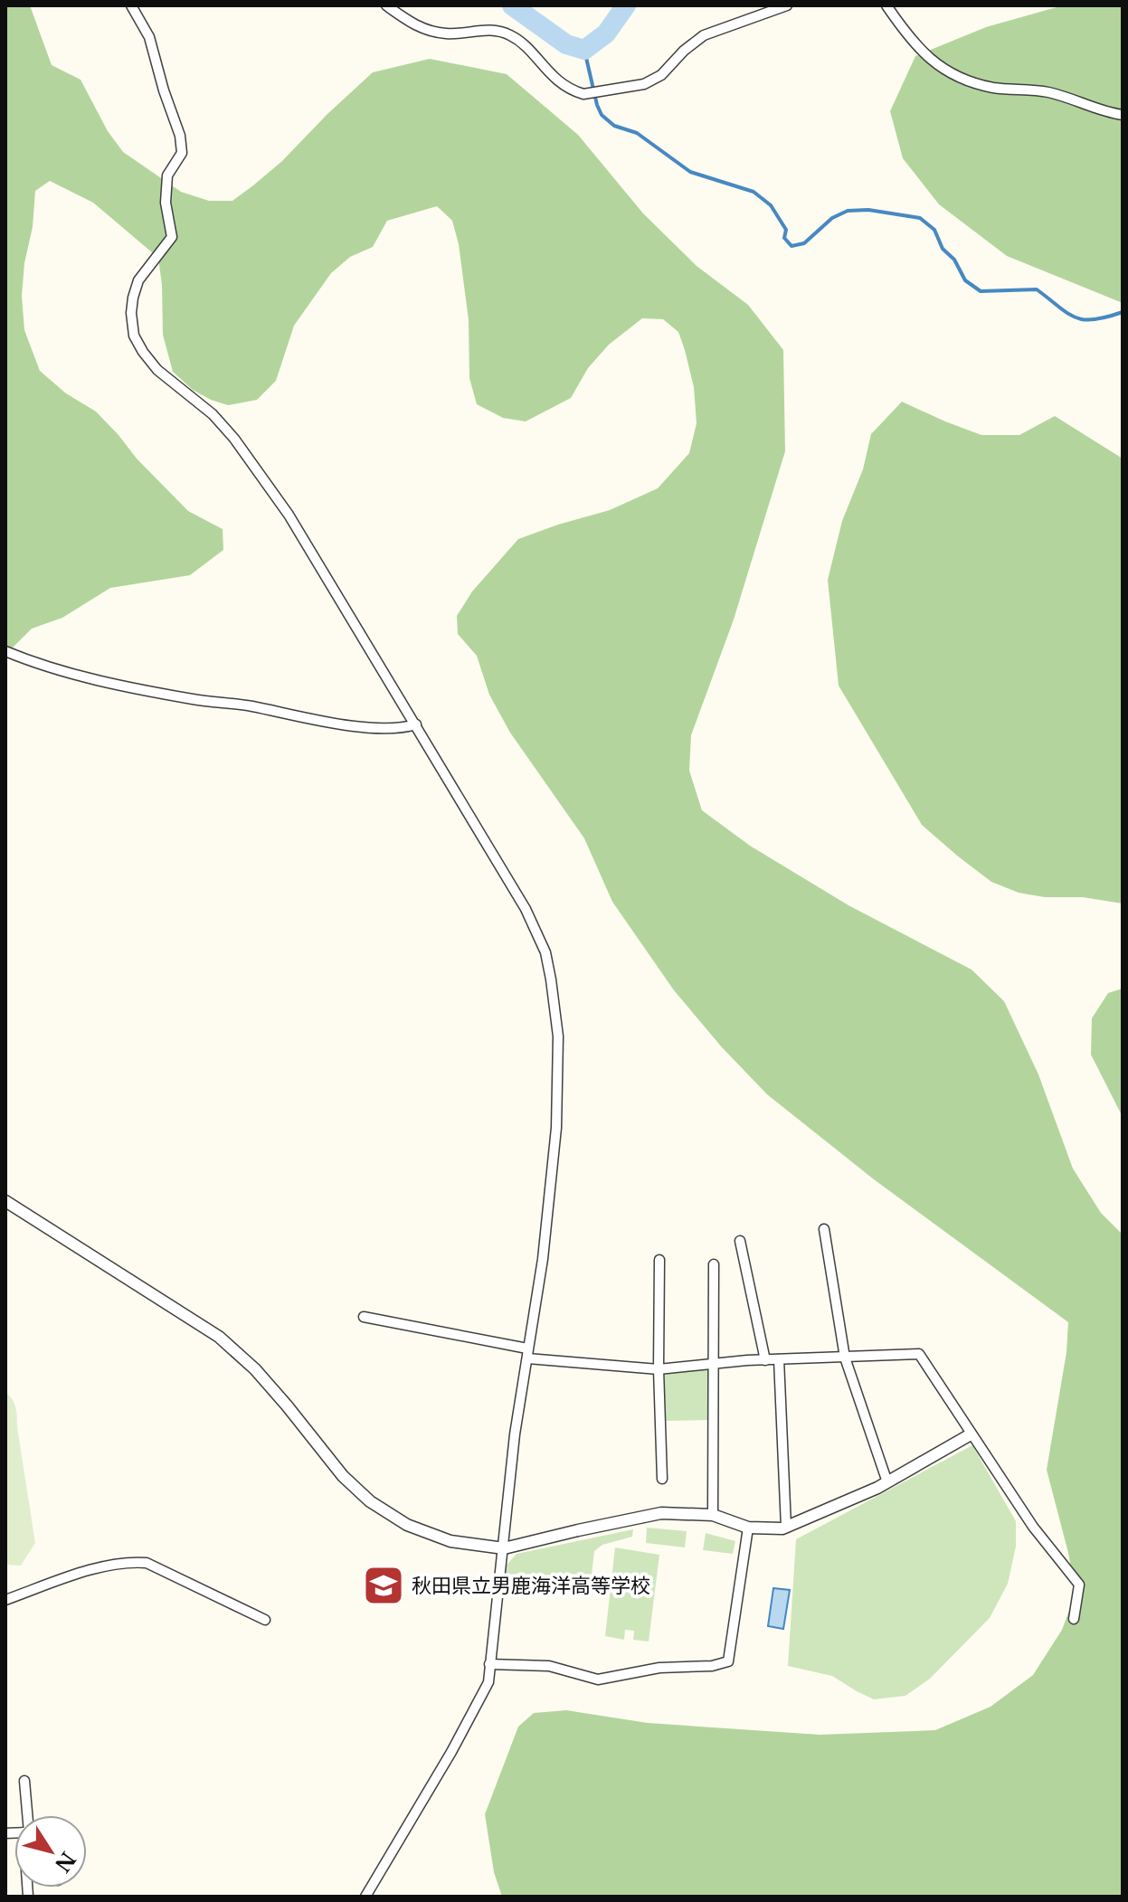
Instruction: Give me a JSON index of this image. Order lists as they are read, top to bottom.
{
  "places": {
    "school or university": ["秋田県立男鹿海洋高等学校"]
  },
  "north": "bottom right"
}
